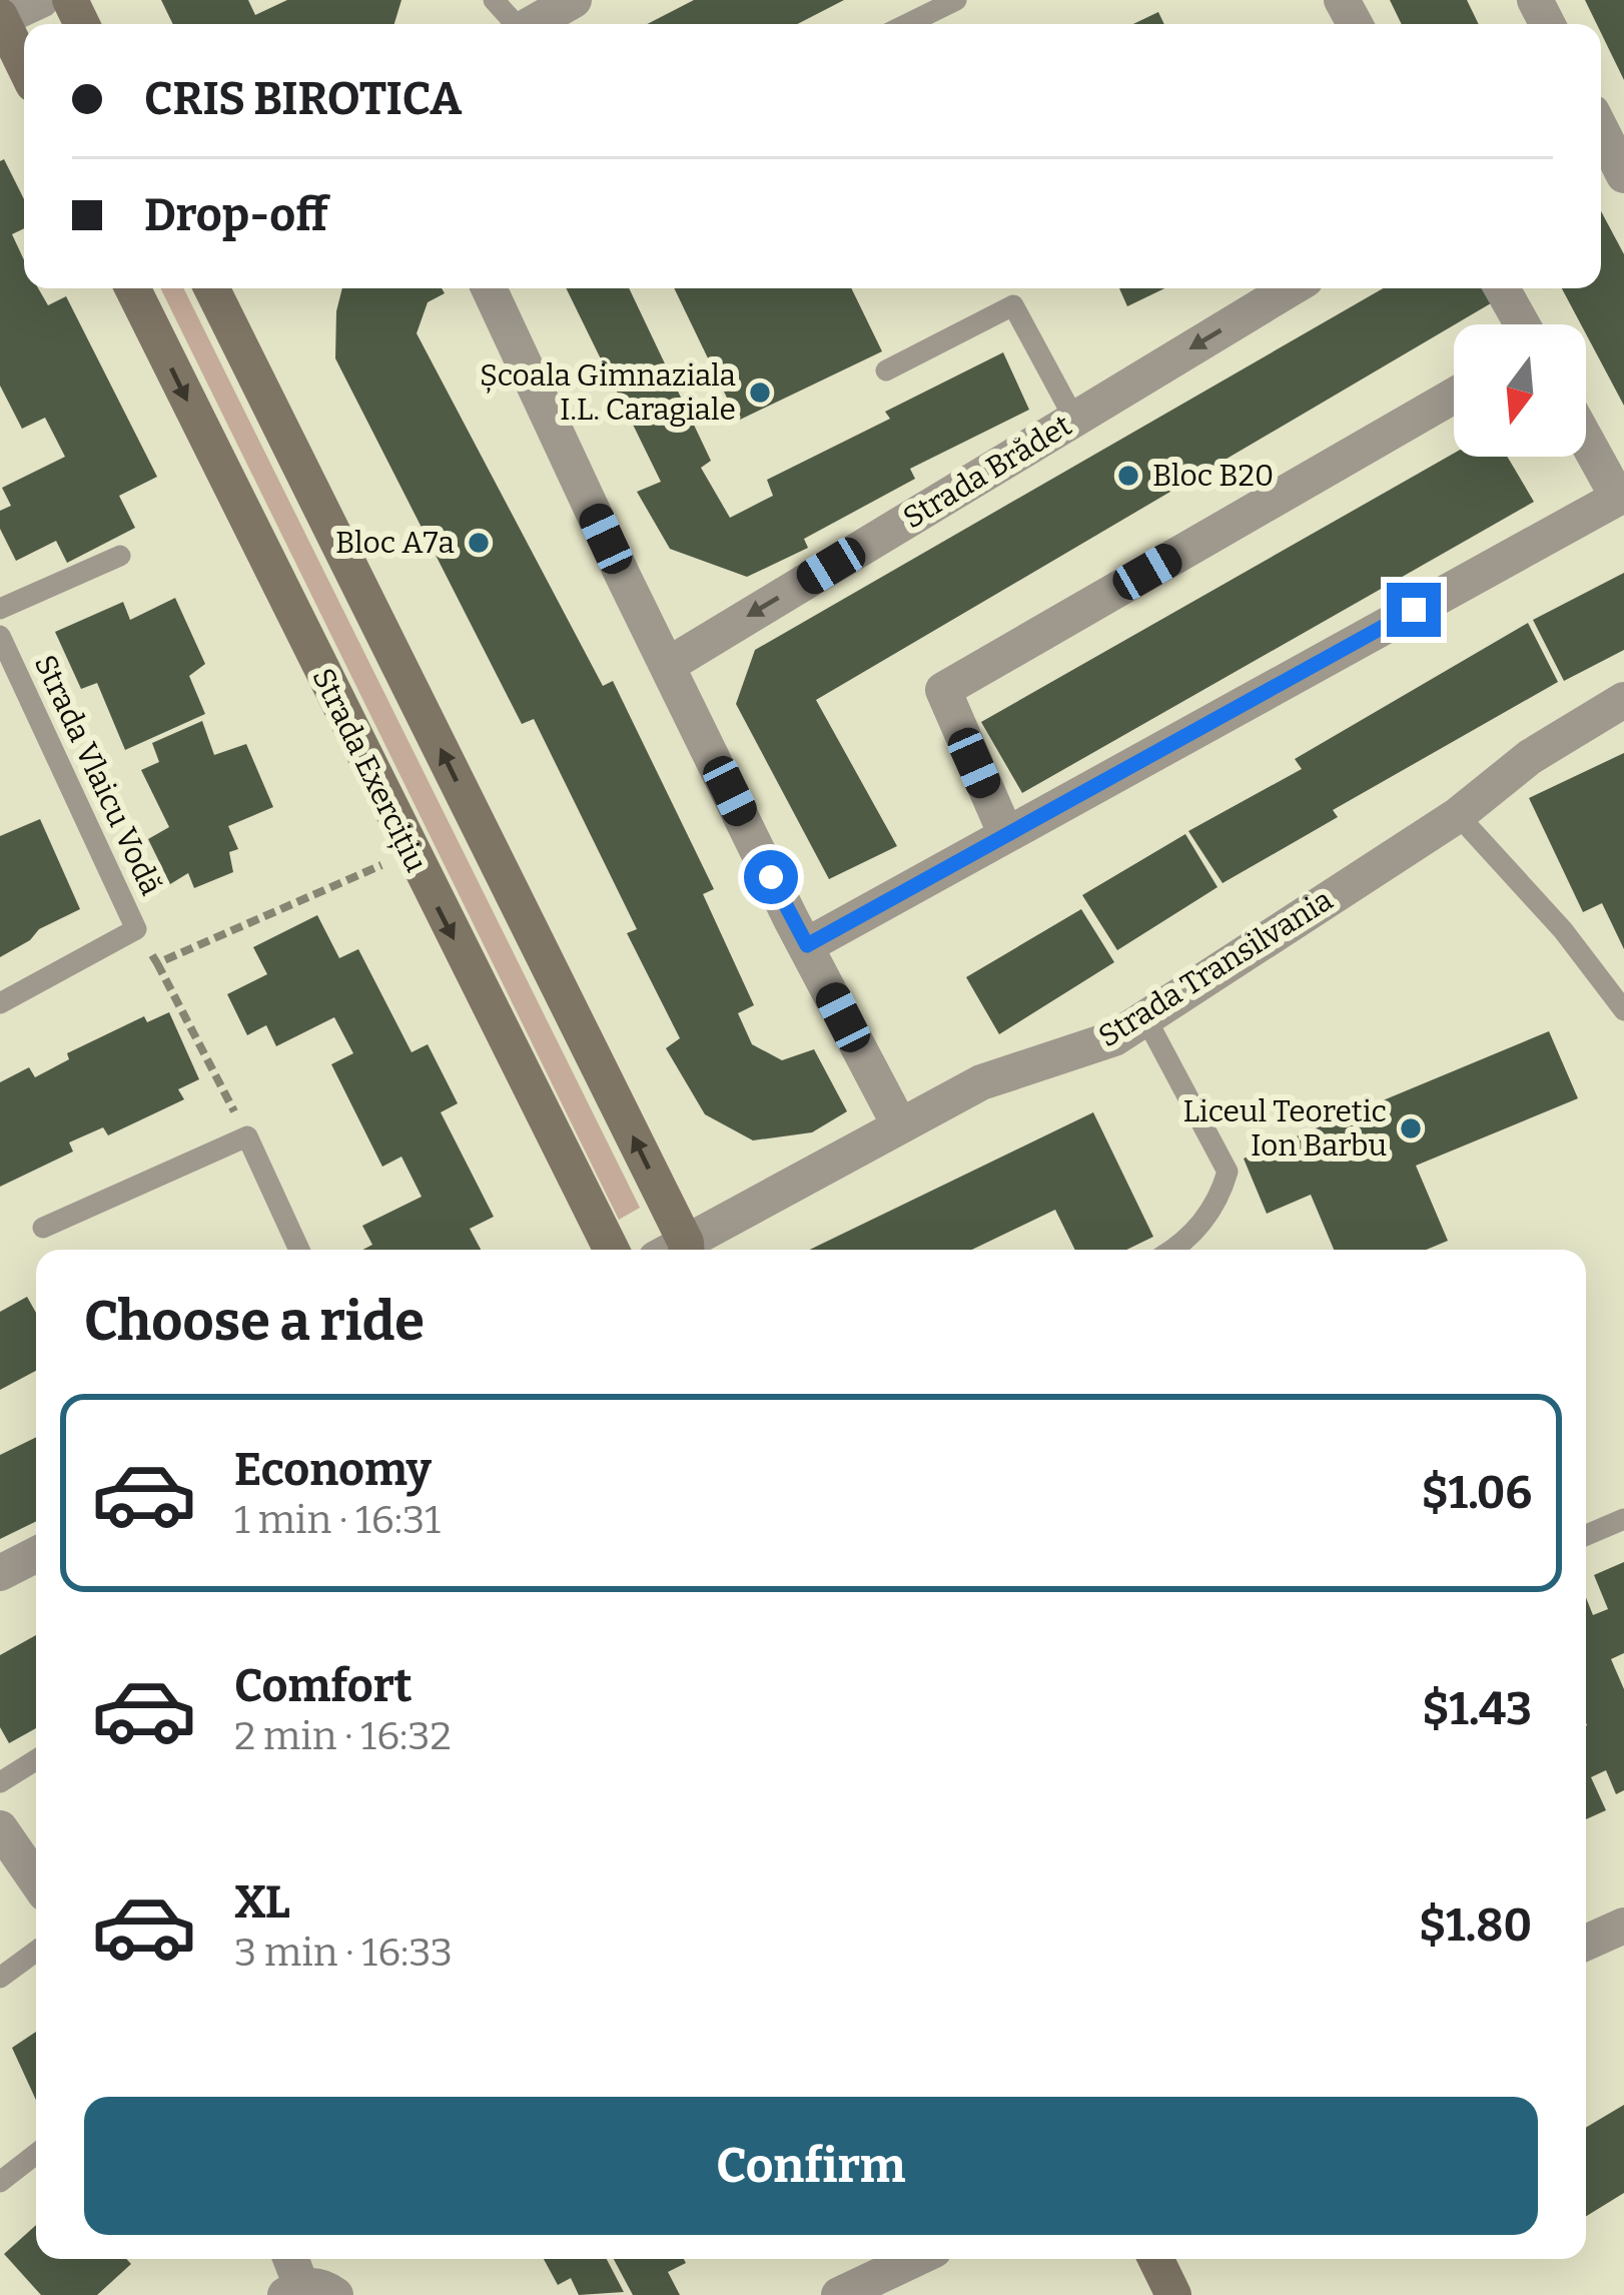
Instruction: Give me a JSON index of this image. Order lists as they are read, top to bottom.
{
  "streets": {
    "main road": ["Strada Exercițiu"],
    "street": ["Strada Brădet", "Strada Transilvania"],
    "lane": ["Strada Vlaicu Vodă"]
  },
  "places": [
    "Școala Gimnaziala I.L. Caragiale",
    "Bloc B20",
    "Bloc A7a",
    "Liceul Teoretic Ion Barbu"
  ],
  "north": "bottom",
  "page": {
    "banner": ["CRIS BIROTICA", "Drop-off"],
    "heading": "Choose a ride",
    "list": [
      {
        "name": "Economy",
        "note": "1 min · 16:31",
        "value": "$1.06"
      },
      {
        "name": "Comfort",
        "note": "2 min · 16:32",
        "value": "$1.43"
      },
      {
        "name": "XL",
        "note": "3 min · 16:33",
        "value": "$1.80"
      }
    ],
    "buttons": "Confirm"
  }
}
